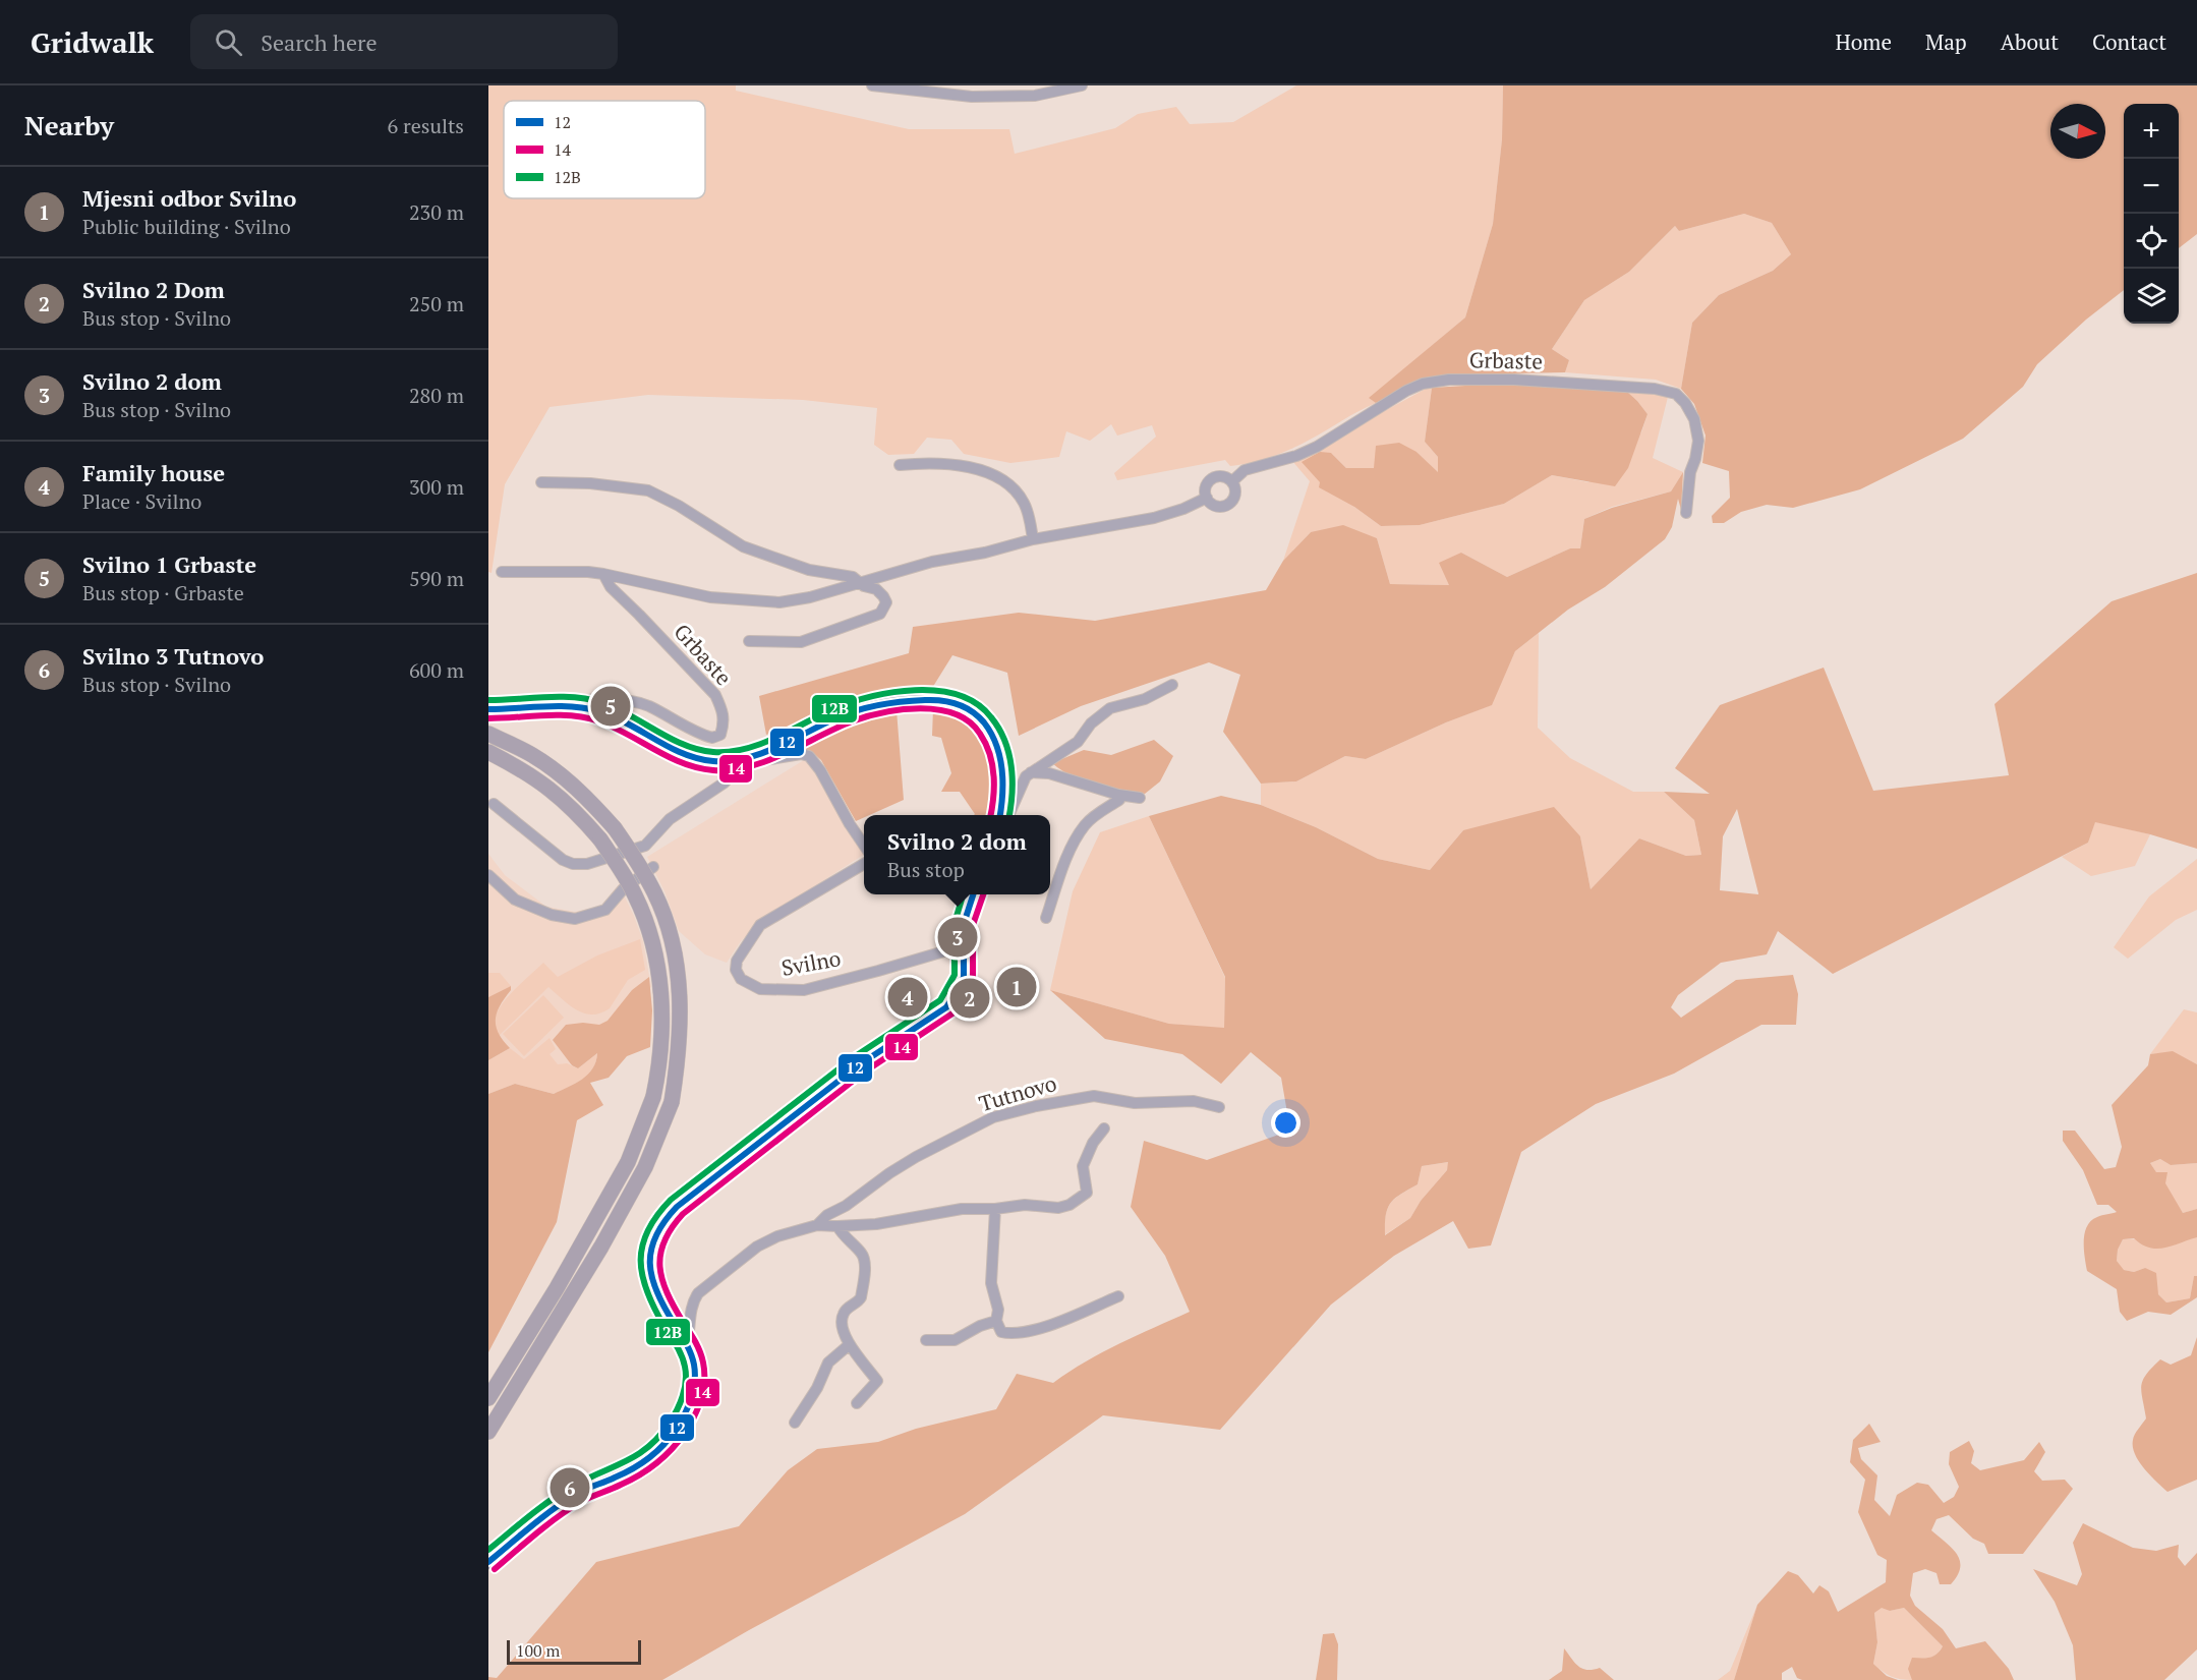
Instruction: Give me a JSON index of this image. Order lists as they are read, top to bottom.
{
  "streets": {
    "street": ["Grbaste", "Svilno", "Tutnovo"]
  },
  "lines": ["transit line 12B", "transit line 12", "transit line 14"],
  "legend": ["12", "14", "12B"],
  "scale_bar": "100 m",
  "north": "right",
  "page": {
    "header": "Gridwalk",
    "search": "Search here",
    "nav": [
      "Home",
      "Map",
      "About",
      "Contact"
    ],
    "heading": ["Nearby", "6 results"],
    "map_buttons": ["+", "−"],
    "list": [
      {
        "mark": "1",
        "name": "Mjesni odbor Svilno",
        "note": "Public building · Svilno",
        "value": "230 m"
      },
      {
        "mark": "2",
        "name": "Svilno 2 Dom",
        "note": "Bus stop · Svilno",
        "value": "250 m"
      },
      {
        "mark": "3",
        "name": "Svilno 2 dom",
        "note": "Bus stop · Svilno",
        "value": "280 m"
      },
      {
        "mark": "4",
        "name": "Family house",
        "note": "Place · Svilno",
        "value": "300 m"
      },
      {
        "mark": "5",
        "name": "Svilno 1 Grbaste",
        "note": "Bus stop · Grbaste",
        "value": "590 m"
      },
      {
        "mark": "6",
        "name": "Svilno 3 Tutnovo",
        "note": "Bus stop · Svilno",
        "value": "600 m"
      }
    ],
    "pins": [
      "5",
      "3",
      "1",
      "4",
      "2",
      "6"
    ],
    "popup": ["Svilno 2 dom", "Bus stop"],
    "scale": "100 m"
  }
}
